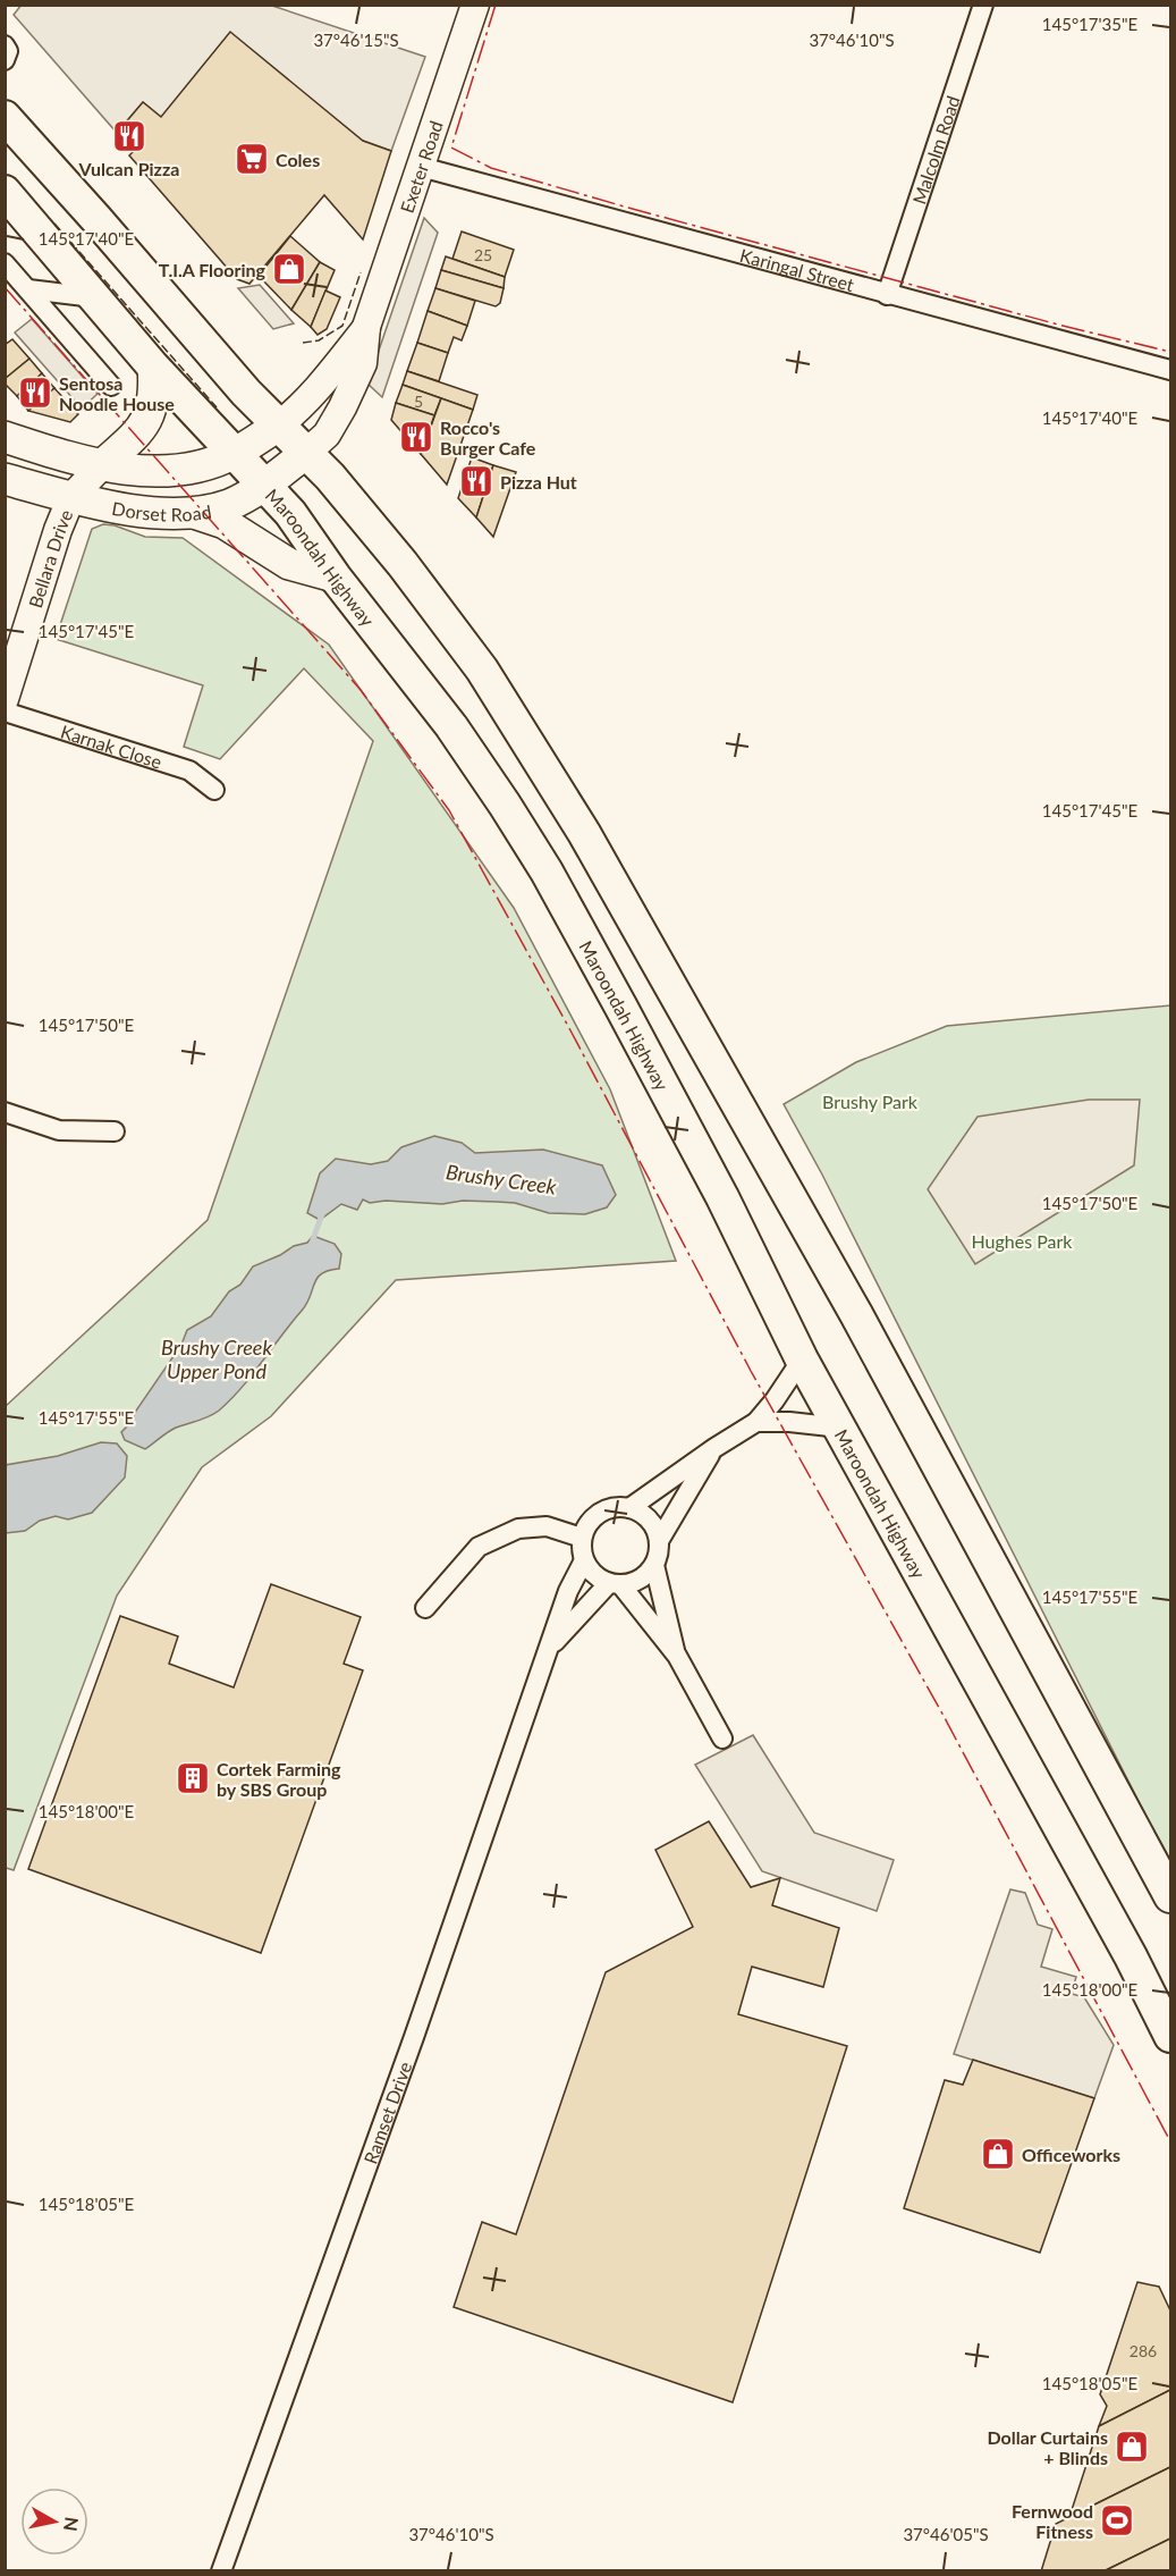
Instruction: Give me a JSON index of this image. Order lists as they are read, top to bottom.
{
  "streets": {
    "highway": ["Maroondah Highway"],
    "main road": ["Exeter Road", "Dorset Road", "Bellara Drive"],
    "street": [
      "Malcolm Road",
      "Karingal Street",
      "Karnak Close",
      "Ramset Drive"
    ]
  },
  "crossings": [
    ["Malcolm Road", "Karingal Street"],
    ["Exeter Road", "Karingal Street"],
    ["Exeter Road", "Dorset Road"],
    ["Dorset Road", "Bellara Drive"],
    ["Dorset Road", "Maroondah Highway"]
  ],
  "water": ["Brushy Creek", "Brushy Creek Upper Pond"],
  "parks": ["Brushy Park", "Hughes Park"],
  "places": {
    "restaurant": [
      "Vulcan Pizza",
      "Sentosa Noodle House",
      "Rocco's Burger Cafe",
      "Pizza Hut"
    ],
    "supermarket": ["Coles"],
    "shop": ["T.I.A Flooring", "Officeworks", "Dollar Curtains + Blinds"],
    "building": ["Cortek Farming by SBS Group"],
    "sports": ["Fernwood Fitness"]
  },
  "house_numbers": ["25", "5", "286"],
  "north": "right",
  "coordinates": [
    "145°17'35\"E",
    "37°46'15\"S",
    "37°46'10\"S",
    "145°17'40\"E",
    "145°17'45\"E",
    "145°17'50\"E",
    "145°17'55\"E",
    "145°18'00\"E",
    "145°18'05\"E",
    "37°46'05\"S"
  ]
}
